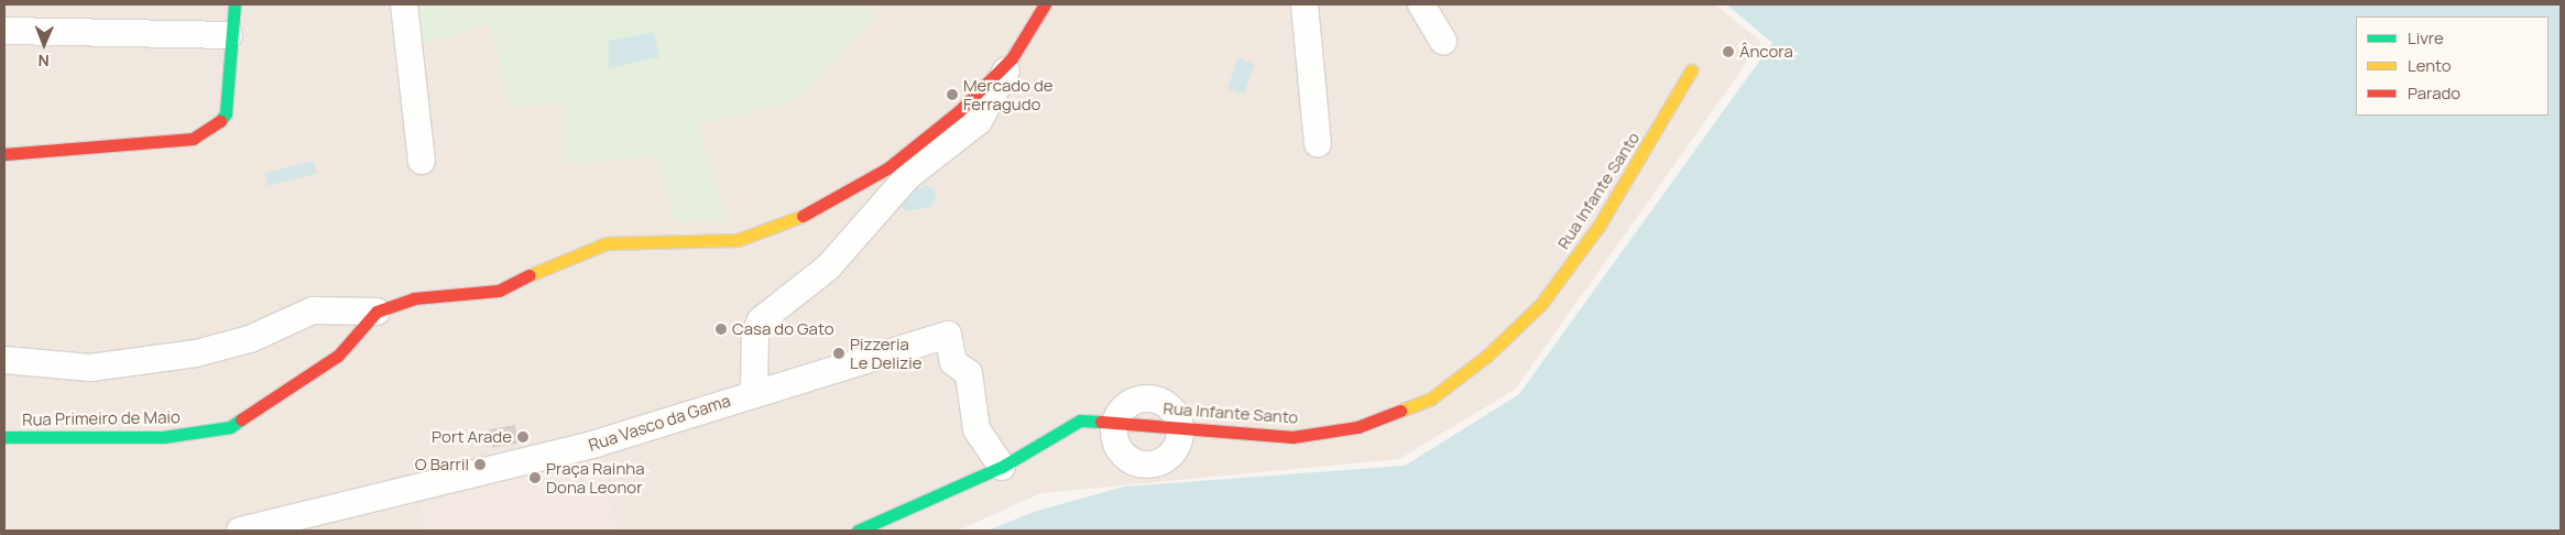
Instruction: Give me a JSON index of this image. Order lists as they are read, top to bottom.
{
  "streets": {
    "street": ["Rua Infante Santo", "Rua Primeiro de Maio", "Rua Vasco da Gama"]
  },
  "places": [
    "Âncora",
    "Mercado de Ferragudo",
    "Casa do Gato",
    "Pizzeria Le Delizie",
    "Port Arade",
    "O Barril",
    "Praça Rainha Dona Leonor"
  ],
  "legend": ["Livre", "Lento", "Parado"],
  "north": "bottom"
}
